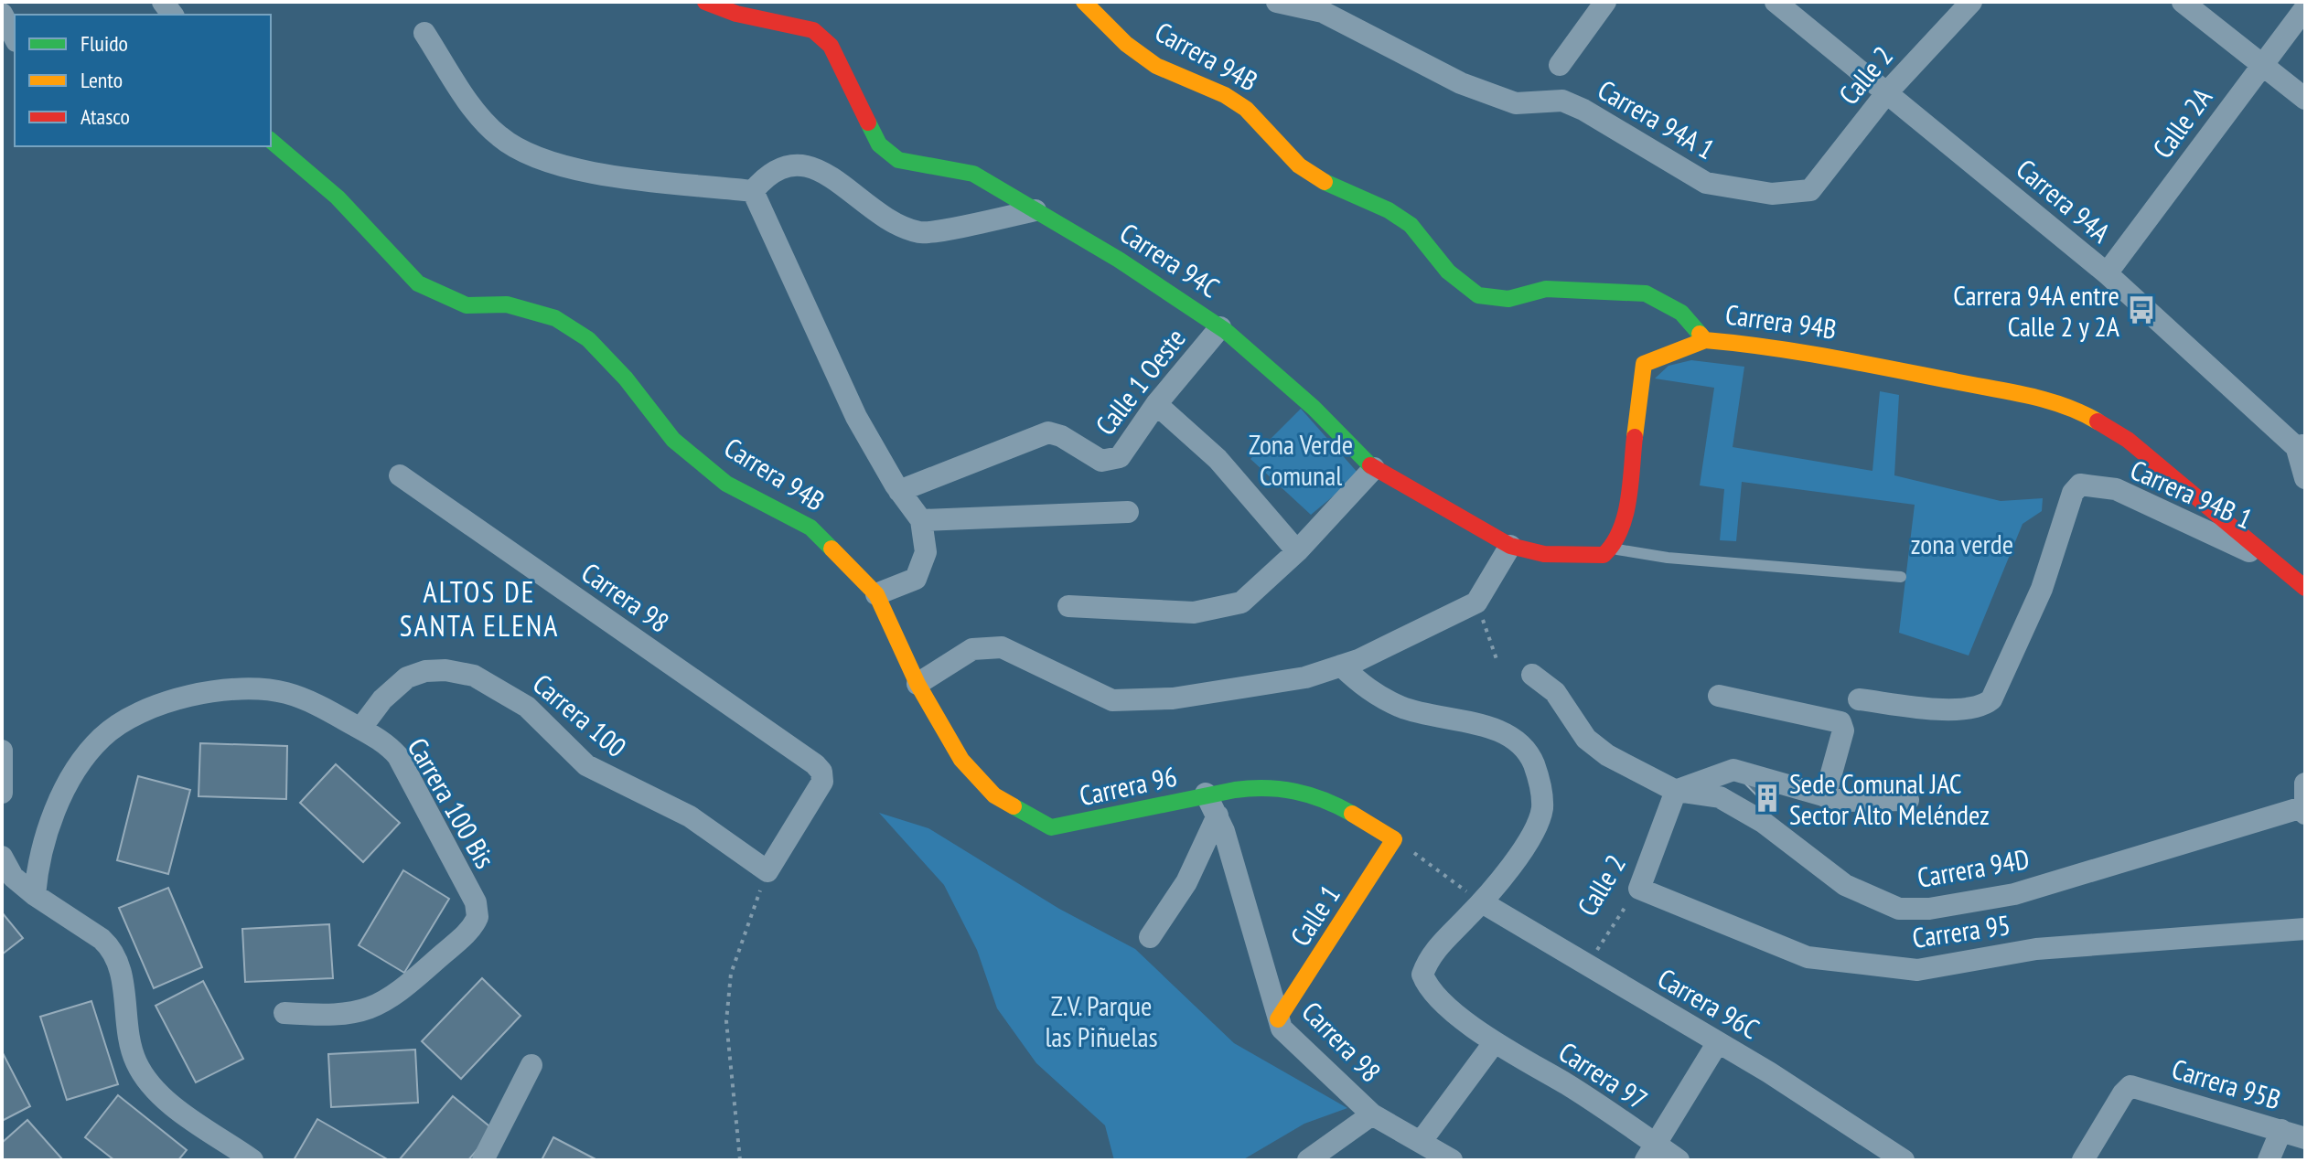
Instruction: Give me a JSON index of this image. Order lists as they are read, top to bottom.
{
  "streets": {
    "street": [
      "Carrera 94B",
      "Calle 2",
      "Carrera 94A 1",
      "Calle 2A",
      "Carrera 94A",
      "Carrera 94C",
      "Calle 1 Oeste",
      "Carrera 94B 1",
      "Carrera 98",
      "Carrera 100",
      "Carrera 96",
      "Carrera 100 Bis",
      "Carrera 94D",
      "Calle 1",
      "Carrera 95",
      "Carrera 96C",
      "Carrera 97",
      "Carrera 95B"
    ]
  },
  "crossings": [
    ["Carrera 94B", "Carrera 94B 1"],
    ["Carrera 94B", "Carrera 96"],
    ["Calle 2", "Carrera 94A 1"],
    ["Calle 2", "Carrera 94A"],
    ["Calle 2", "Carrera 94D"],
    ["Calle 2", "Carrera 95"],
    ["Calle 2", "Carrera 96C"],
    ["Calle 2A", "Carrera 94A"],
    ["Carrera 94C", "Calle 1 Oeste"],
    ["Carrera 98", "Carrera 100"],
    ["Carrera 98", "Carrera 96"],
    ["Carrera 98", "Calle 1"],
    ["Carrera 100", "Carrera 100 Bis"],
    ["Carrera 96", "Calle 1"],
    ["Carrera 96C", "Carrera 97"]
  ],
  "districts": ["ALTOS DE SANTA ELENA"],
  "parks": ["Zona Verde Comunal", "zona verde", "Z.V. Parque las Piñuelas"],
  "places": {
    "bus stop": ["Carrera 94A entre Calle 2 y 2A"],
    "building": ["Sede Comunal JAC Sector Alto Meléndez"]
  },
  "legend": ["Fluido", "Lento", "Atasco"]
}
